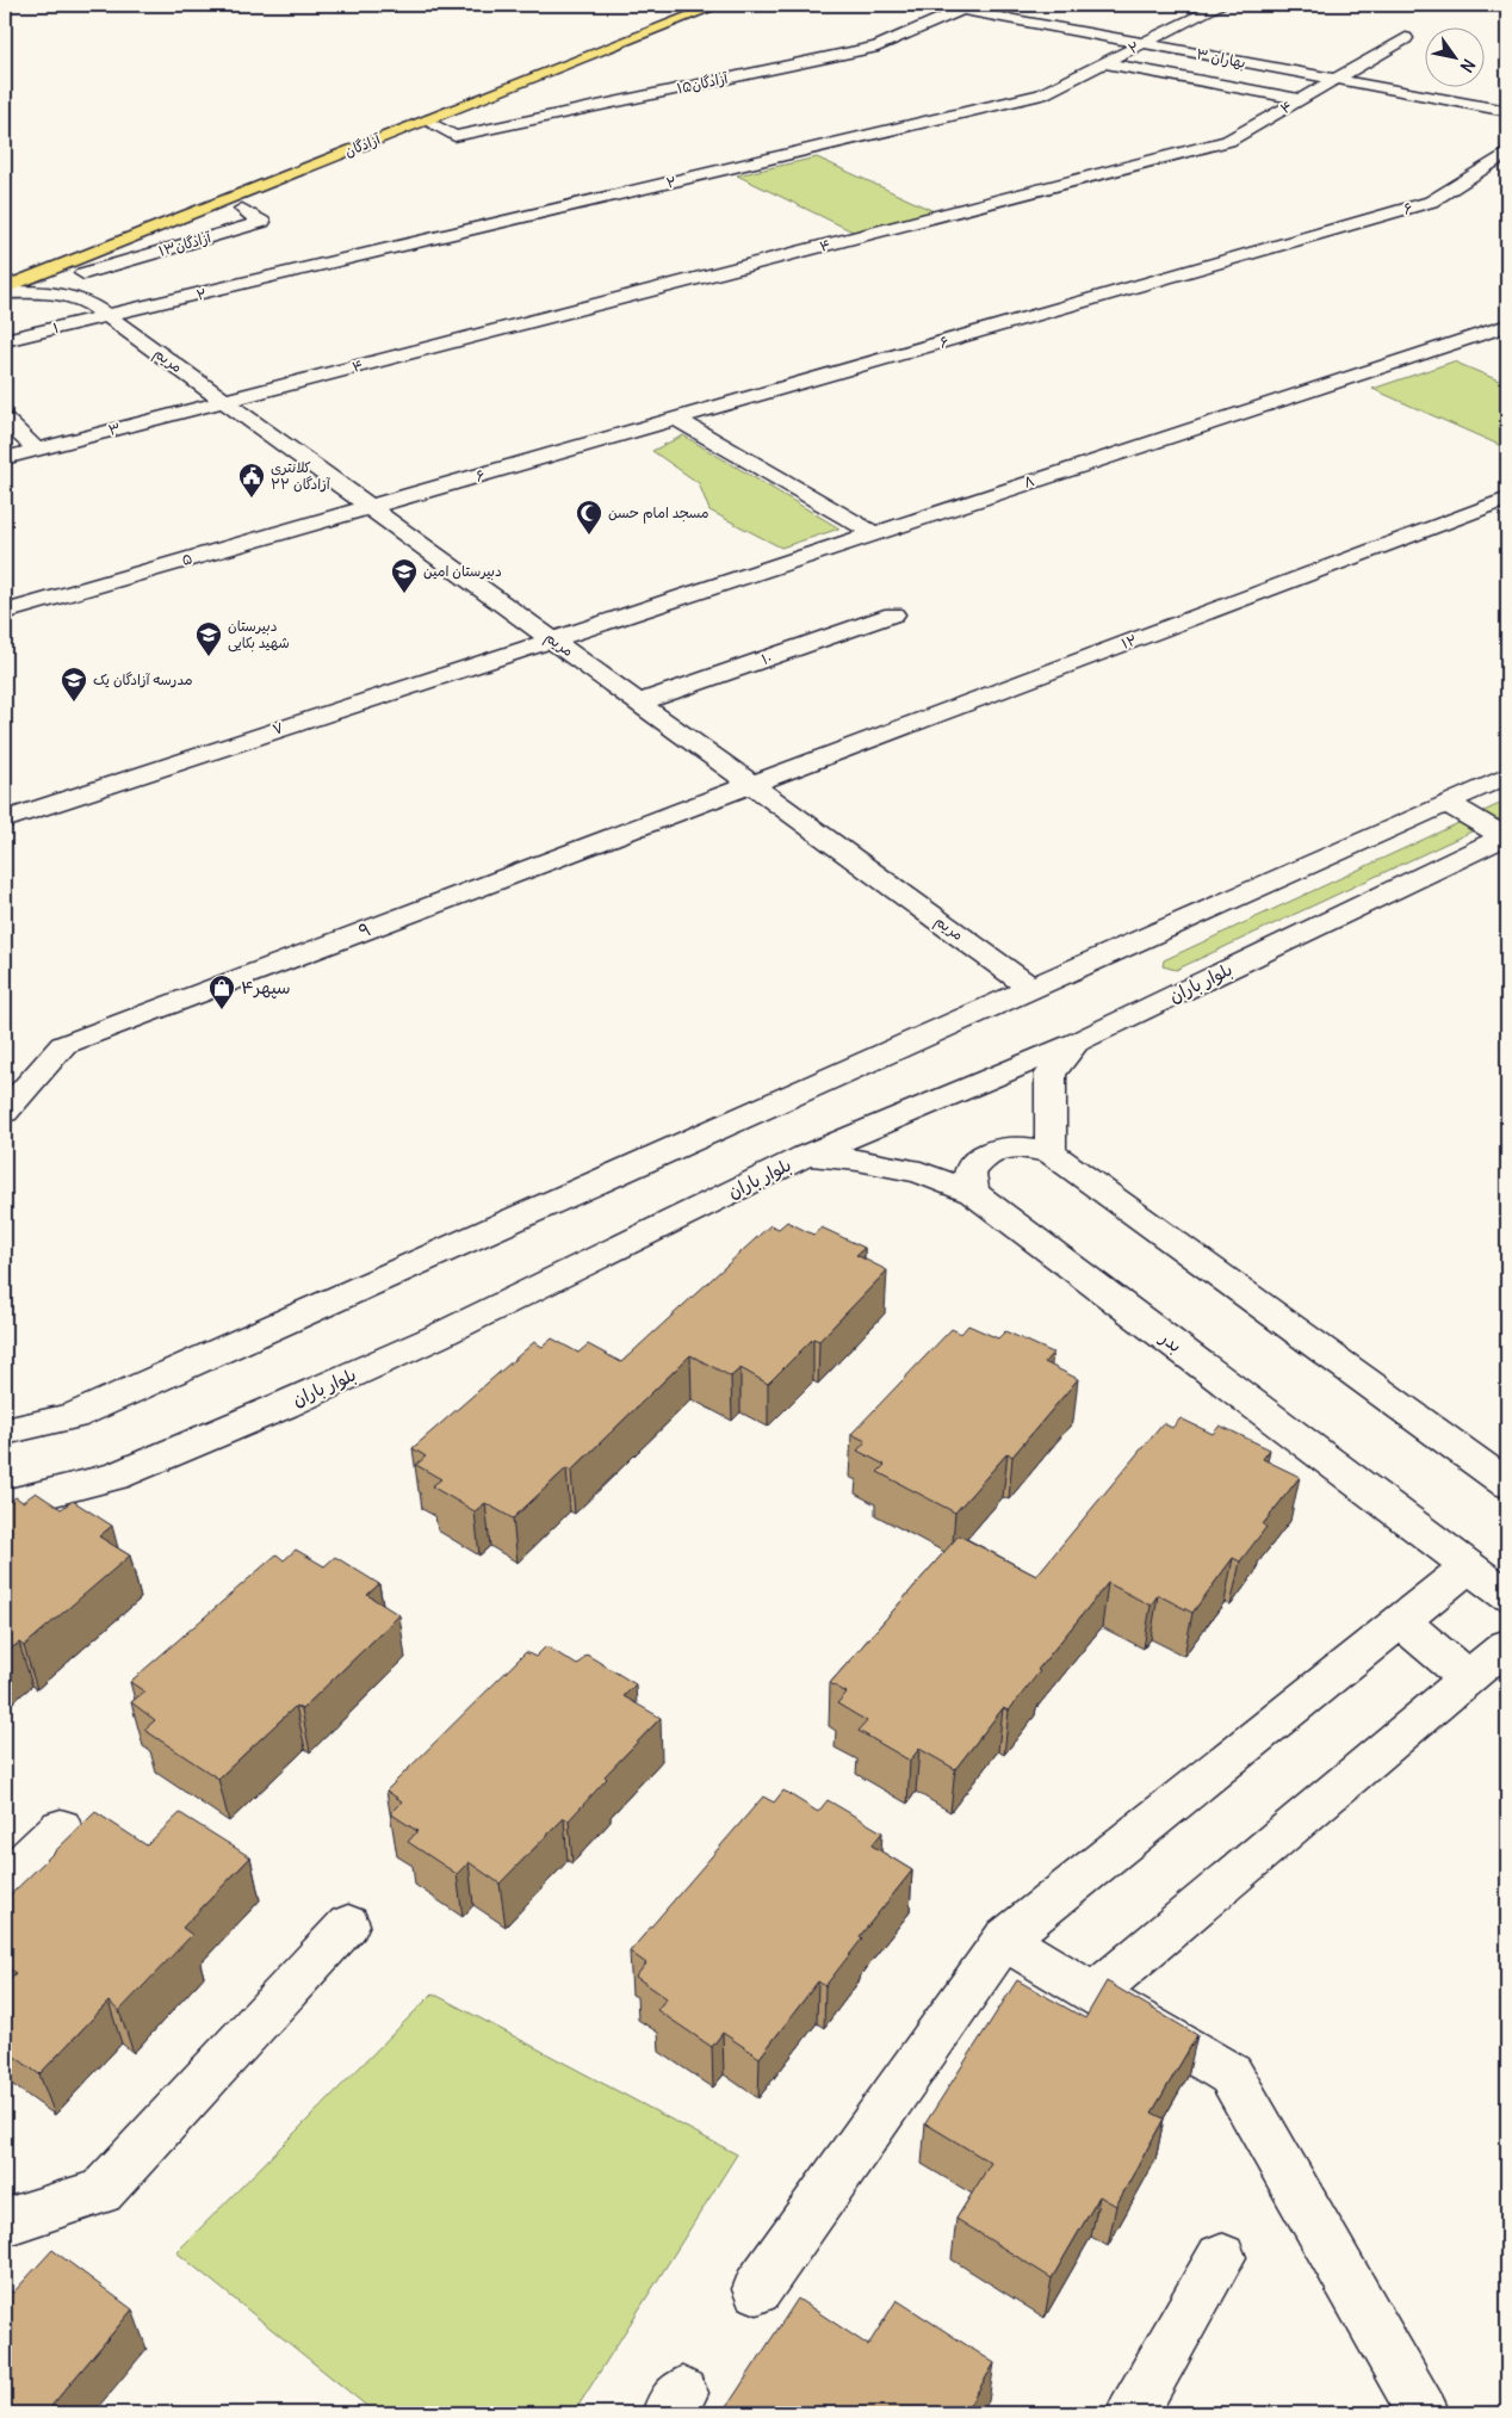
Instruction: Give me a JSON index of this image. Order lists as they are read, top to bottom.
{
  "streets": {
    "main road": ["آزادگان"],
    "street": [
      "۲",
      "بهاران ۳",
      "آزادگان۱۵",
      "۴",
      "۶",
      "آزادگان۱۳",
      "۱",
      "مریم",
      "۳",
      "۸",
      "۵",
      "۱۲",
      "۱۰",
      "۷",
      "۹",
      "بلوار باران",
      "بدر"
    ]
  },
  "crossings": [
    ["۲", "بهاران ۳"],
    ["۲", "۱"],
    ["۲", "مریم"],
    ["بهاران ۳", "آزادگان۱۵"],
    ["بهاران ۳", "۴"],
    ["آزادگان۱۵", "آزادگان"],
    ["۴", "مریم"],
    ["۴", "۳"],
    ["۶", "مریم"],
    ["۶", "۵"],
    ["۱", "مریم"],
    ["مریم", "۳"],
    ["مریم", "۸"],
    ["مریم", "۵"],
    ["مریم", "۱۲"],
    ["مریم", "۱۰"],
    ["مریم", "۷"],
    ["مریم", "۹"],
    ["۸", "۷"],
    ["۱۲", "۹"],
    ["بلوار باران", "بدر"]
  ],
  "places": {
    "public building": ["کلانتری ۲۲ آزادگان"],
    "mosque": ["مسجد امام حسن"],
    "school or university": ["دبیرستان امین", "دبیرستان شهید بکایی", "مدرسه آزادگان یک"],
    "shop": ["سپهر۴"]
  },
  "north": "bottom right"
}
